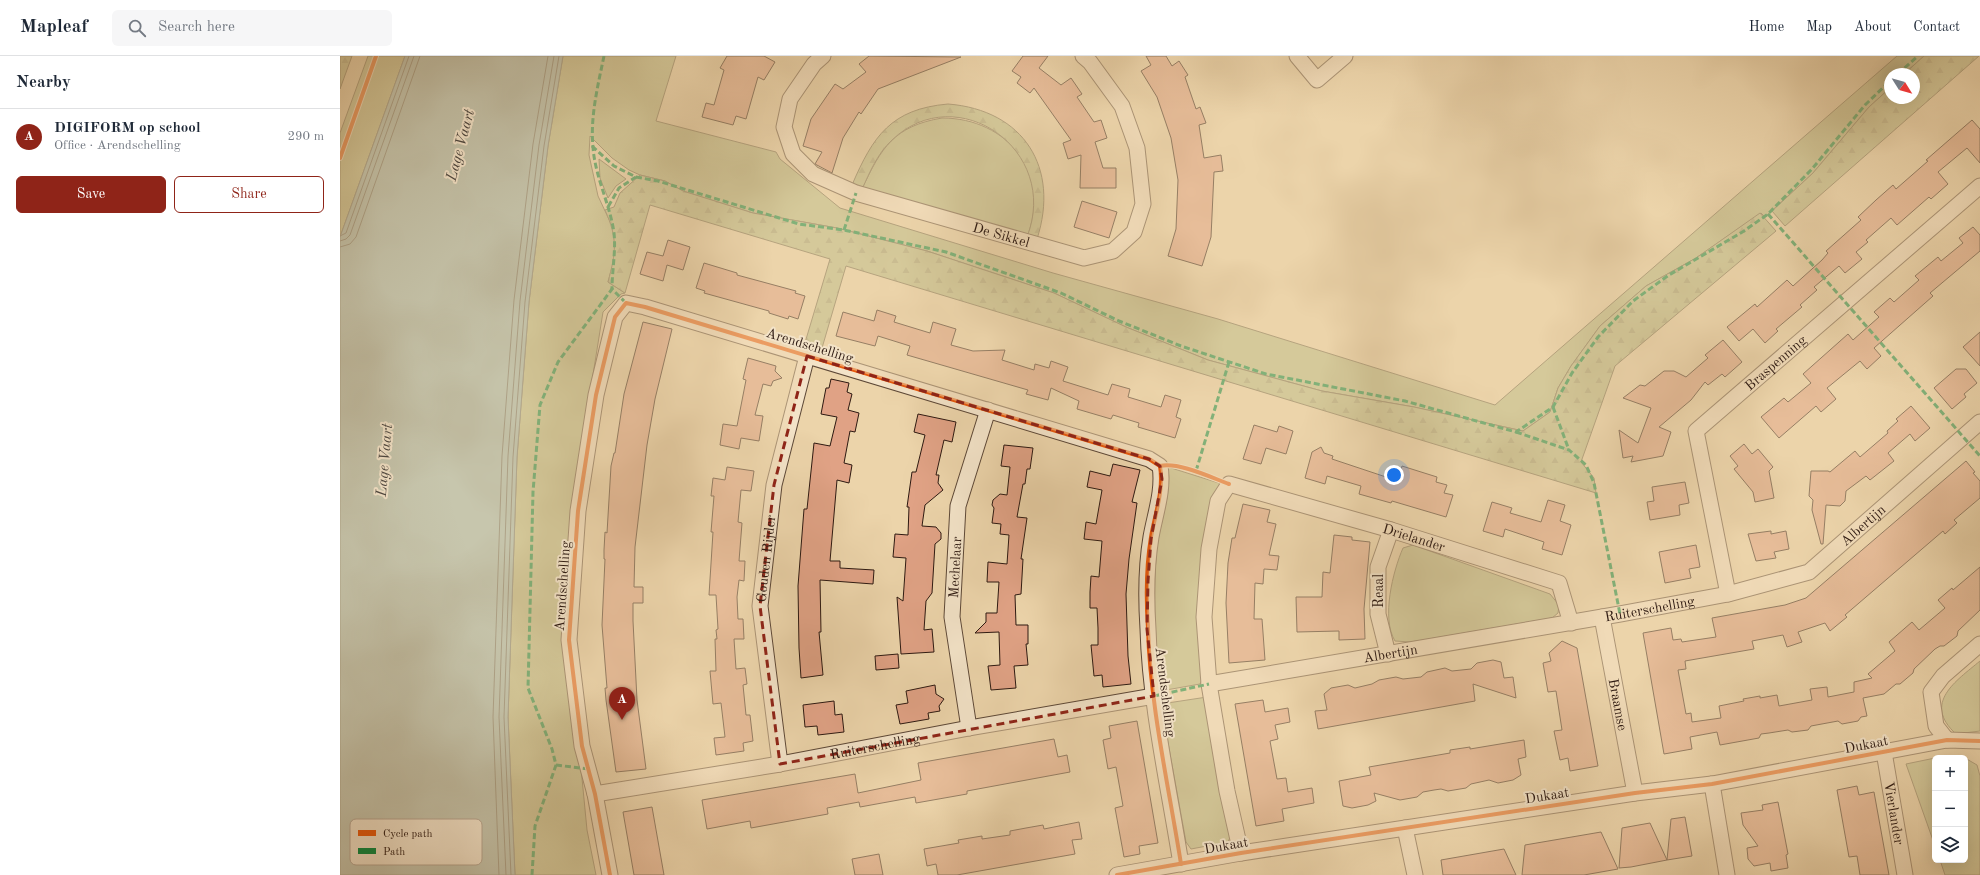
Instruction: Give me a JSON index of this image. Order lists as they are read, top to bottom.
{
  "streets": {
    "street": [
      "De Sikkel",
      "Arendschelling",
      "Braspenning",
      "Albertijn",
      "Drielander",
      "Gouden Rijder",
      "Mechelaar",
      "Reaal",
      "Ruiterschelling",
      "Braamse",
      "Dukaat",
      "Vierlander"
    ]
  },
  "crossings": [
    ["Arendschelling", "Gouden Rijder"],
    ["Arendschelling", "Mechelaar"],
    ["Arendschelling", "Ruiterschelling"],
    ["Arendschelling", "Dukaat"],
    ["Braspenning", "Albertijn"],
    ["Braspenning", "Ruiterschelling"],
    ["Albertijn", "Drielander"],
    ["Albertijn", "Reaal"],
    ["Albertijn", "Ruiterschelling"],
    ["Drielander", "Reaal"],
    ["Drielander", "Ruiterschelling"],
    ["Drielander", "Dukaat"],
    ["Gouden Rijder", "Ruiterschelling"],
    ["Mechelaar", "Ruiterschelling"],
    ["Ruiterschelling", "Braamse"],
    ["Braamse", "Dukaat"],
    ["Dukaat", "Vierlander"]
  ],
  "water": ["Lage Vaart"],
  "legend": ["Cycle path", "Path"],
  "north": "bottom right",
  "page": {
    "header": "Mapleaf",
    "search": "Search here",
    "nav": [
      "Home",
      "Map",
      "About",
      "Contact"
    ],
    "heading": "Nearby",
    "list": [
      {
        "mark": "A",
        "name": "DIGIFORM op school",
        "note": "Office · Arendschelling",
        "value": "290 m"
      }
    ],
    "buttons": ["Save", "Share"],
    "pins": "A",
    "map_buttons": ["+", "−"]
  }
}
